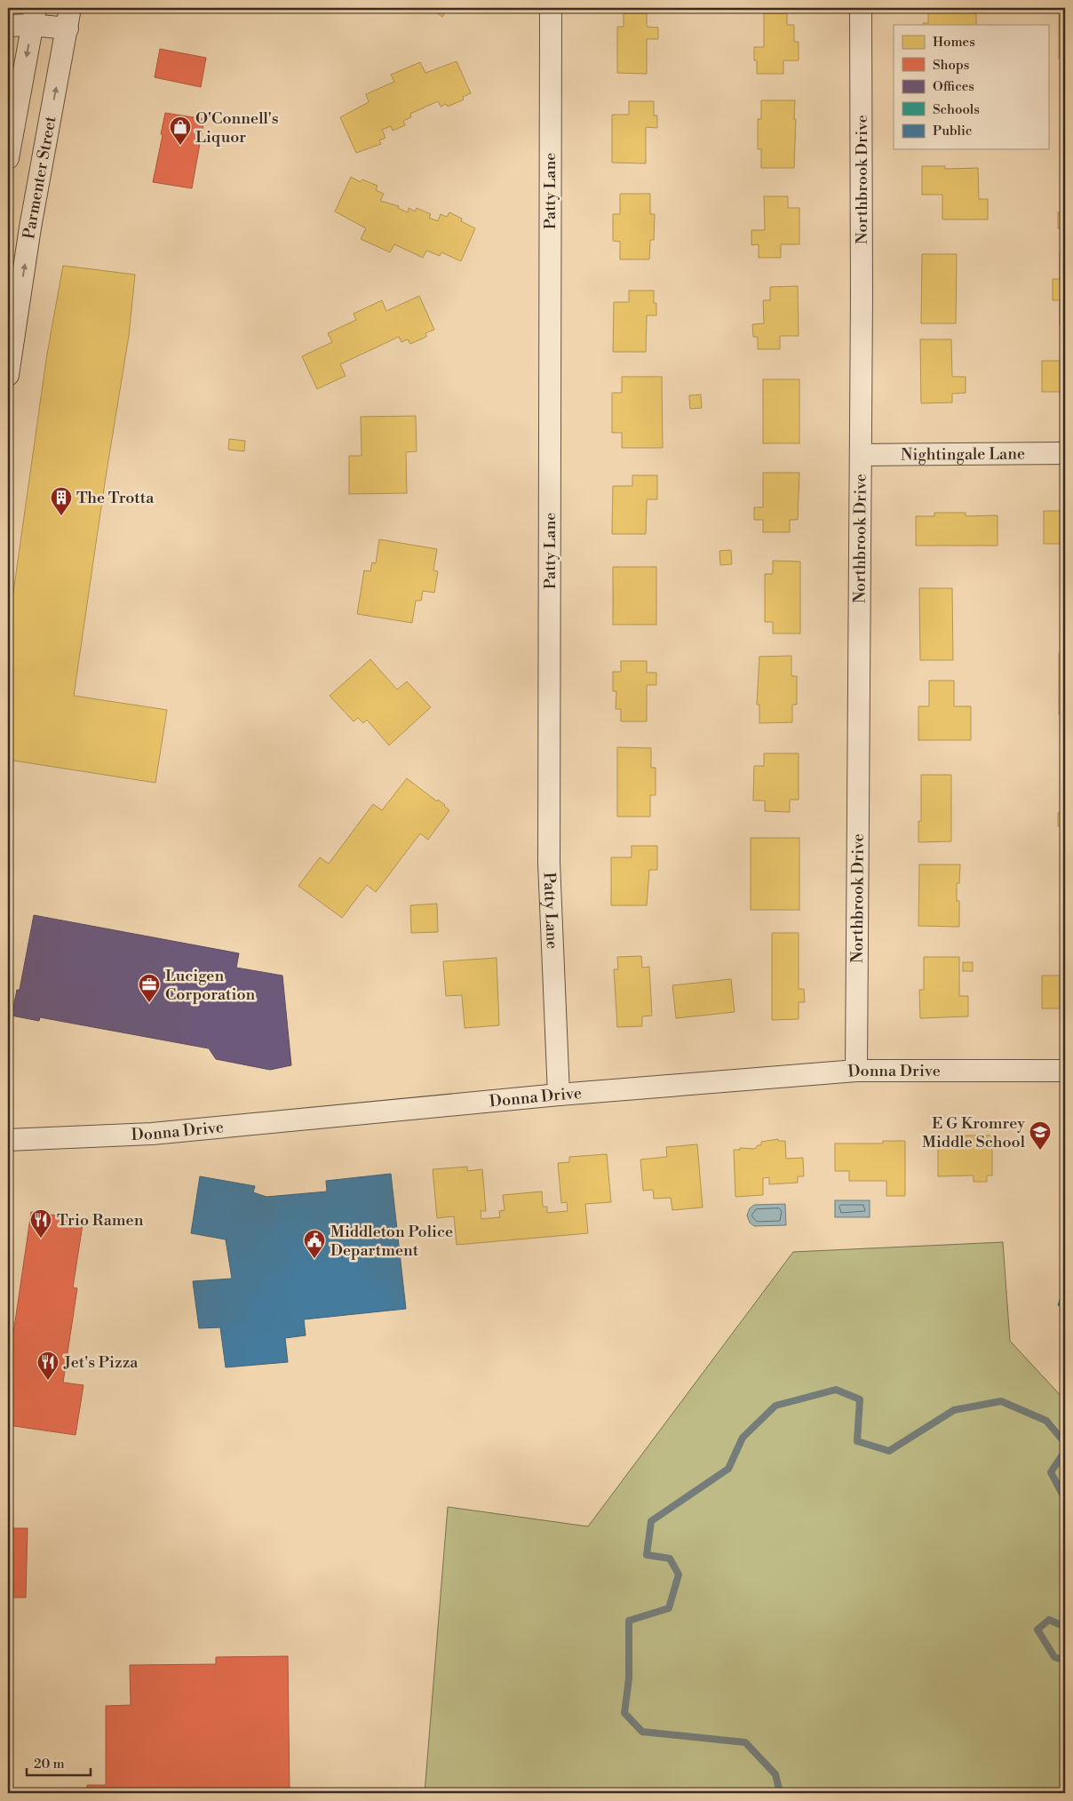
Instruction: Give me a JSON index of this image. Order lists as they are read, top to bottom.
{
  "streets": {
    "street": [
      "Parmenter Street",
      "Northbrook Drive",
      "Patty Lane",
      "Nightingale Lane",
      "Donna Drive"
    ]
  },
  "crossings": [
    ["Northbrook Drive", "Nightingale Lane"],
    ["Northbrook Drive", "Donna Drive"],
    ["Patty Lane", "Donna Drive"]
  ],
  "places": {
    "shop": ["O'Connell's Liquor"],
    "building": ["The Trotta"],
    "office": ["Lucigen Corporation"],
    "school or university": ["E G Kromrey Middle School"],
    "restaurant": ["Trio Ramen", "Jet's Pizza"],
    "public building": ["Middleton Police Department"]
  },
  "legend": [
    "Homes",
    "Shops",
    "Offices",
    "Schools",
    "Public"
  ],
  "scale_bar": "20 m"
}
